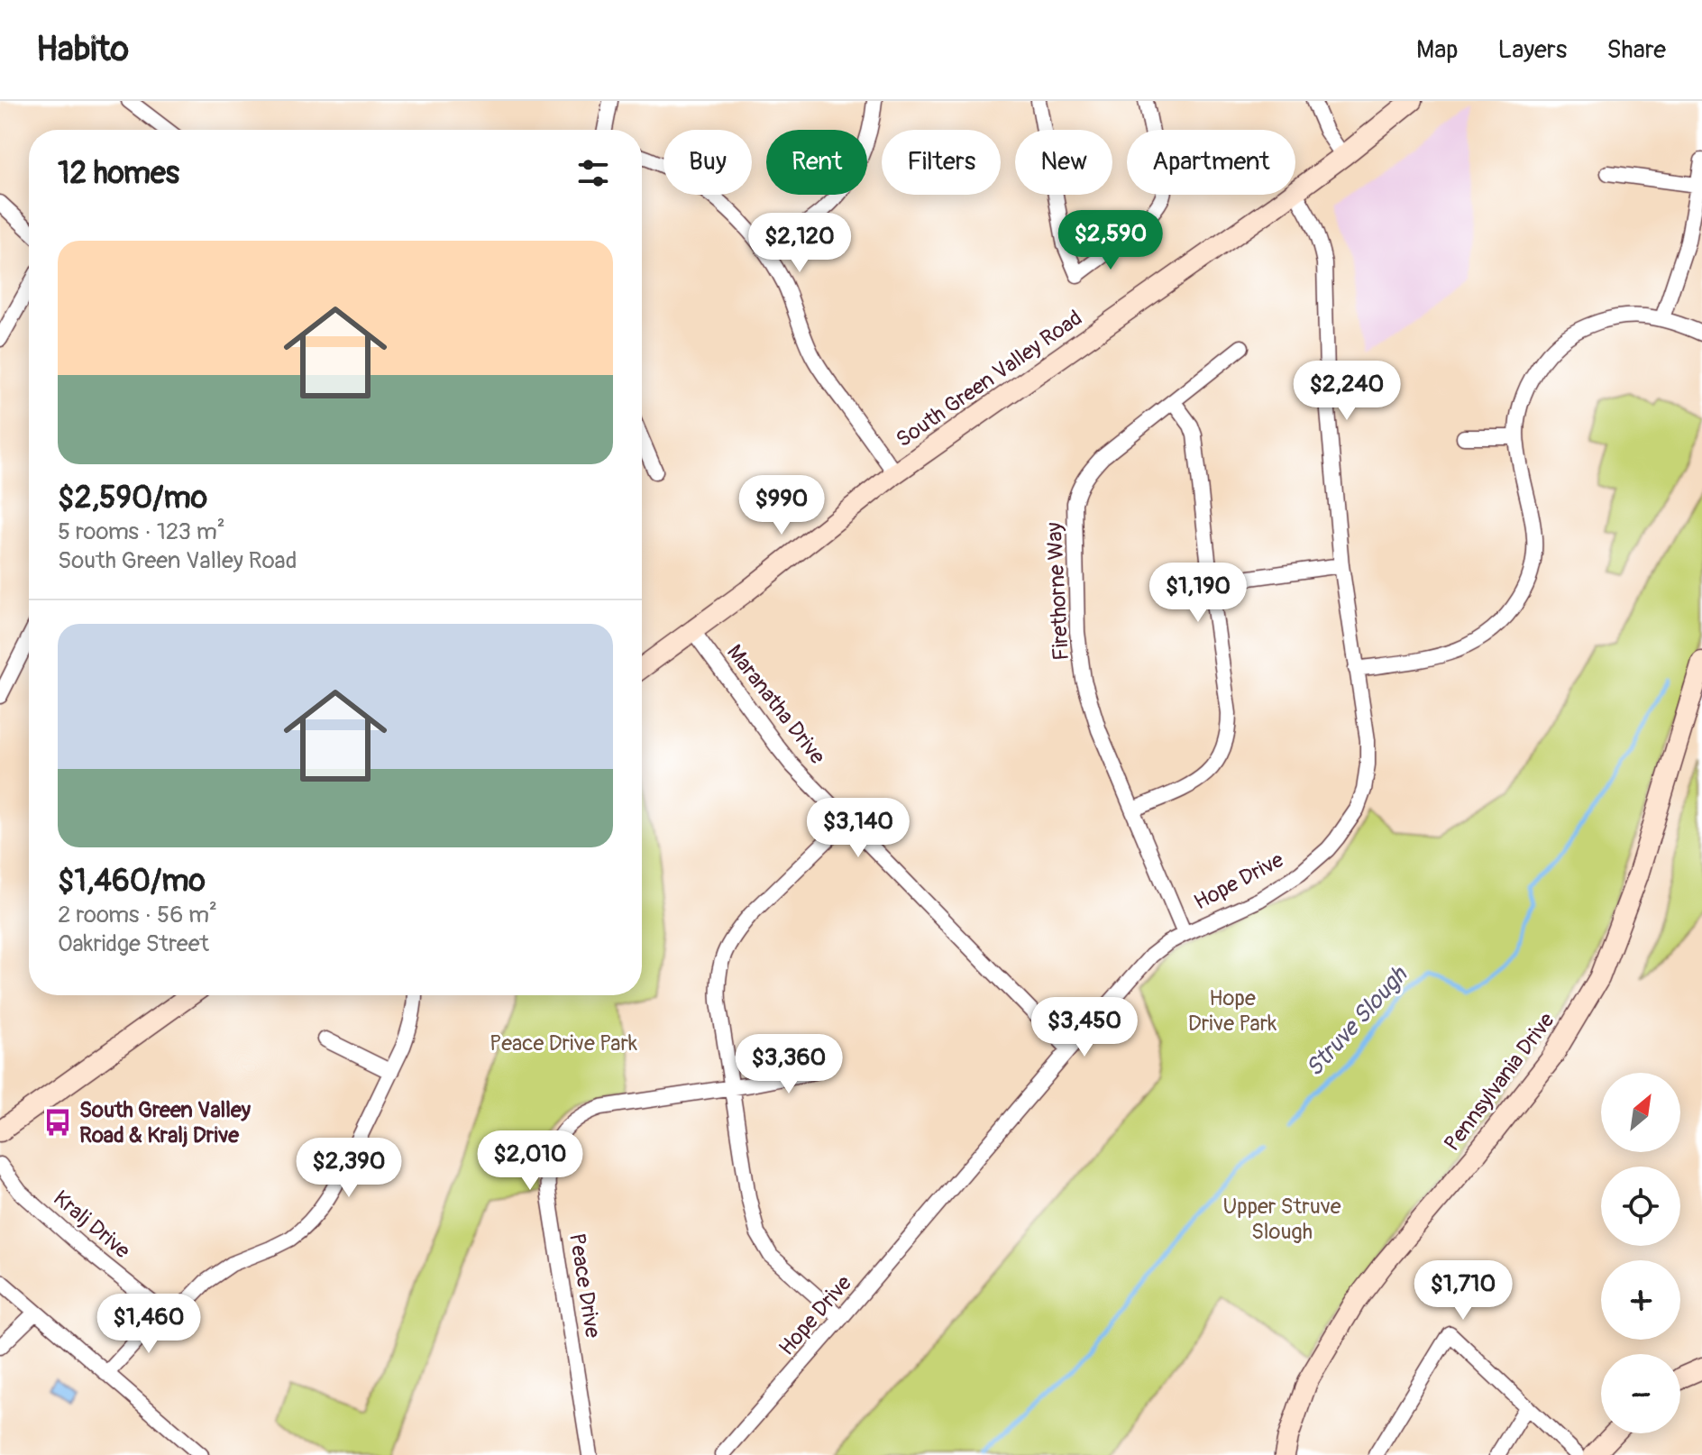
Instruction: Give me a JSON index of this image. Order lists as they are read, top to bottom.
{
  "streets": {
    "main road": ["South Green Valley Road", "Pennsylvania Drive"],
    "street": [
      "Firethorne Way",
      "Maranatha Drive",
      "Hope Drive",
      "Kralj Drive",
      "Peace Drive"
    ]
  },
  "crossings": [
    ["South Green Valley Road", "Maranatha Drive"],
    ["Firethorne Way", "Hope Drive"],
    ["Maranatha Drive", "Hope Drive"]
  ],
  "water": ["Struve Slough"],
  "parks": ["Hope Drive Park", "Peace Drive Park", "Upper Struve Slough"],
  "places": {
    "bus stop": ["South Green Valley Road & Kralj Drive"]
  },
  "north": "top right",
  "page": {
    "header": "Habito",
    "nav": ["Map", "Layers", "Share"],
    "chip": [
      "Buy",
      "Rent",
      "Filters",
      "New",
      "Apartment"
    ],
    "heading": "12 homes",
    "price": [
      "$2,590",
      "$2,120",
      "$2,240",
      "$990",
      "$1,190",
      "$3,140",
      "$3,450",
      "$3,360",
      "$2,010",
      "$2,390",
      "$1,710",
      "$1,460"
    ],
    "list": [
      {
        "name": "$2,590/mo",
        "note": "5 rooms · 123 m² · South Green Valley Road"
      },
      {
        "name": "$1,460/mo",
        "note": "2 rooms · 56 m² · Oakridge Street"
      }
    ],
    "map_buttons": ["+", "−"]
  }
}
